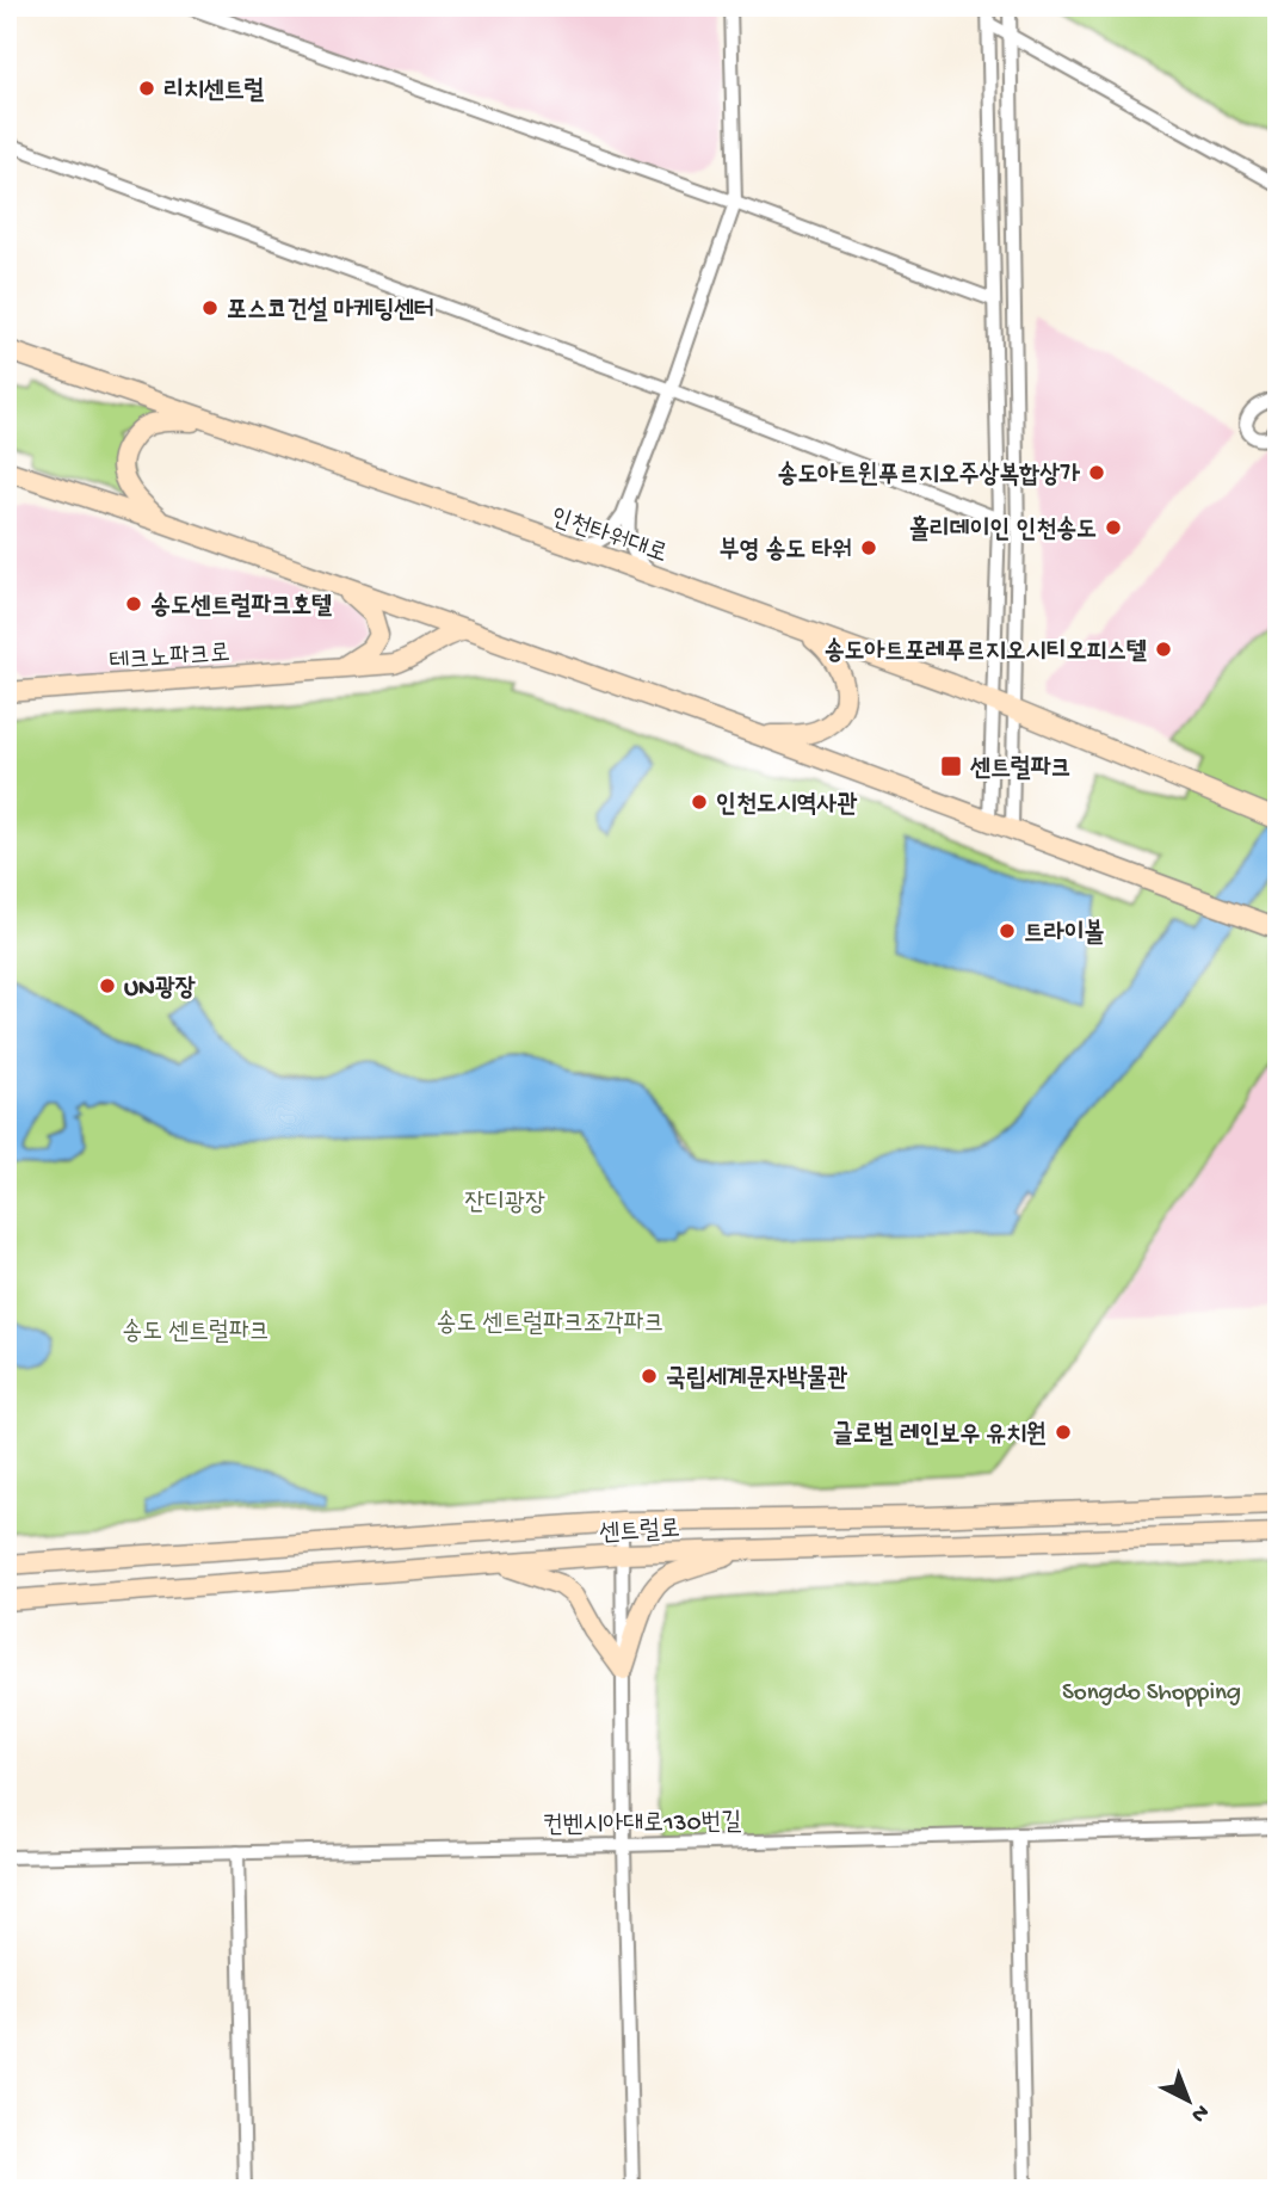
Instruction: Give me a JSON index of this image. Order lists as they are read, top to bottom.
{
  "streets": {
    "main road": ["인천타워대로", "테크노파크로", "센트럴로"],
    "street": ["컨벤시아대로130번길"]
  },
  "parks": [
    "잔디광장",
    "송도 센트럴파크조각파크",
    "송도 센트럴파크",
    "Songdo Shopping"
  ],
  "places": {
    "other": [
      "리치센트럴",
      "포스코건설 마케팅센터",
      "송도아트윈푸르지오주상복합상가",
      "홀리데이인 인천송도",
      "부영 송도 타워",
      "송도센트럴파크호텔",
      "송도아트포레푸르지오시티오피스텔",
      "인천도시역사관",
      "트라이볼",
      "UN광장",
      "국립세계문자박물관",
      "글로벌 레인보우 유치원"
    ],
    "transit": ["센트럴파크"]
  },
  "north": "bottom right"
}
